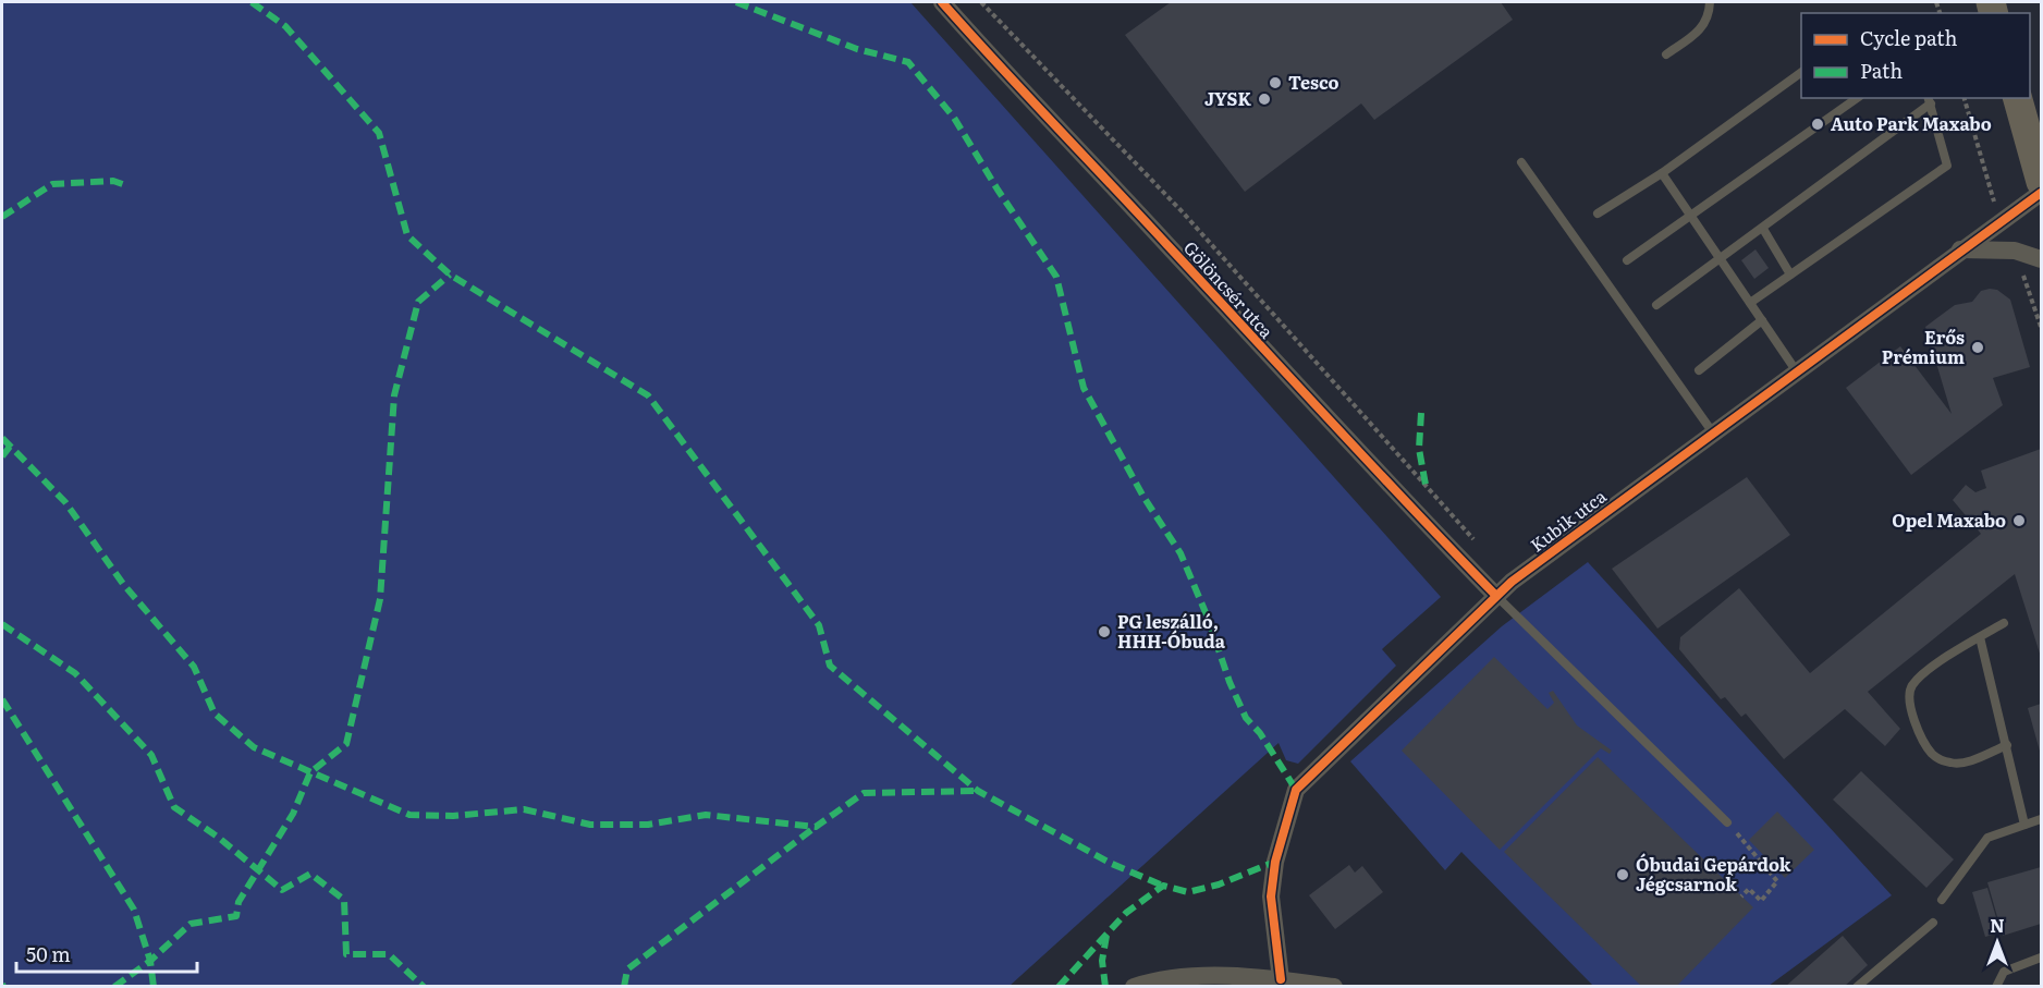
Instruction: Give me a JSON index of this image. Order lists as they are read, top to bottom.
{
  "streets": {
    "street": ["Gölöncsér utca", "Kubik utca"]
  },
  "crossings": [
    ["Gölöncsér utca", "Kubik utca"]
  ],
  "places": [
    "Tesco",
    "JYSK",
    "Auto Park Maxabo",
    "Erős Prémium",
    "Opel Maxabo",
    "PG leszálló, HHH-Óbuda",
    "Óbudai Gepárdok Jégcsarnok"
  ],
  "legend": ["Cycle path", "Path"],
  "scale_bar": "50 m",
  "north": "top"
}
